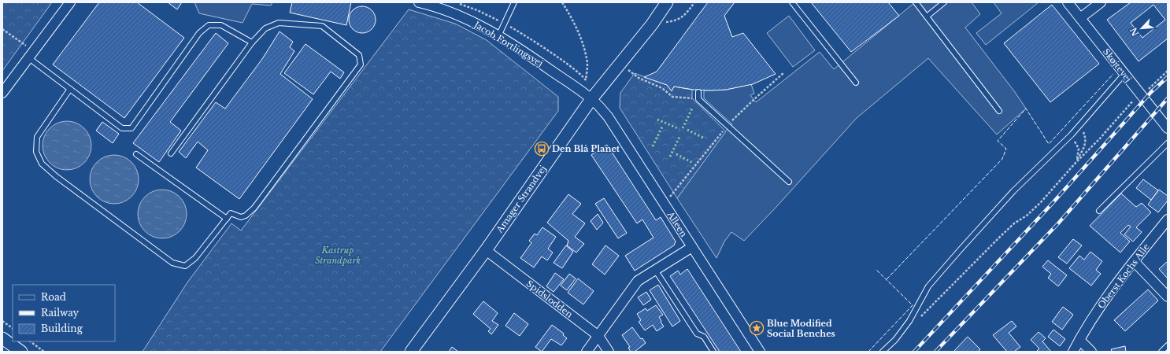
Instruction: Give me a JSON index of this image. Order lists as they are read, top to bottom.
{
  "streets": {
    "street": [
      "Jacob Fortlingsvej",
      "Skøjtevej",
      "Amager Strandvej",
      "Alleen",
      "Oberst Kochs Alle",
      "Spidslodden"
    ]
  },
  "crossings": [
    ["Jacob Fortlingsvej", "Amager Strandvej"],
    ["Jacob Fortlingsvej", "Alleen"],
    ["Amager Strandvej", "Alleen"],
    ["Amager Strandvej", "Spidslodden"]
  ],
  "parks": ["Kastrup Strandpark"],
  "places": {
    "bus stop": ["Den Blå Planet"],
    "place": ["Blue Modified Social Benches"]
  },
  "legend": ["Road", "Railway", "Building"],
  "north": "bottom left"
}
